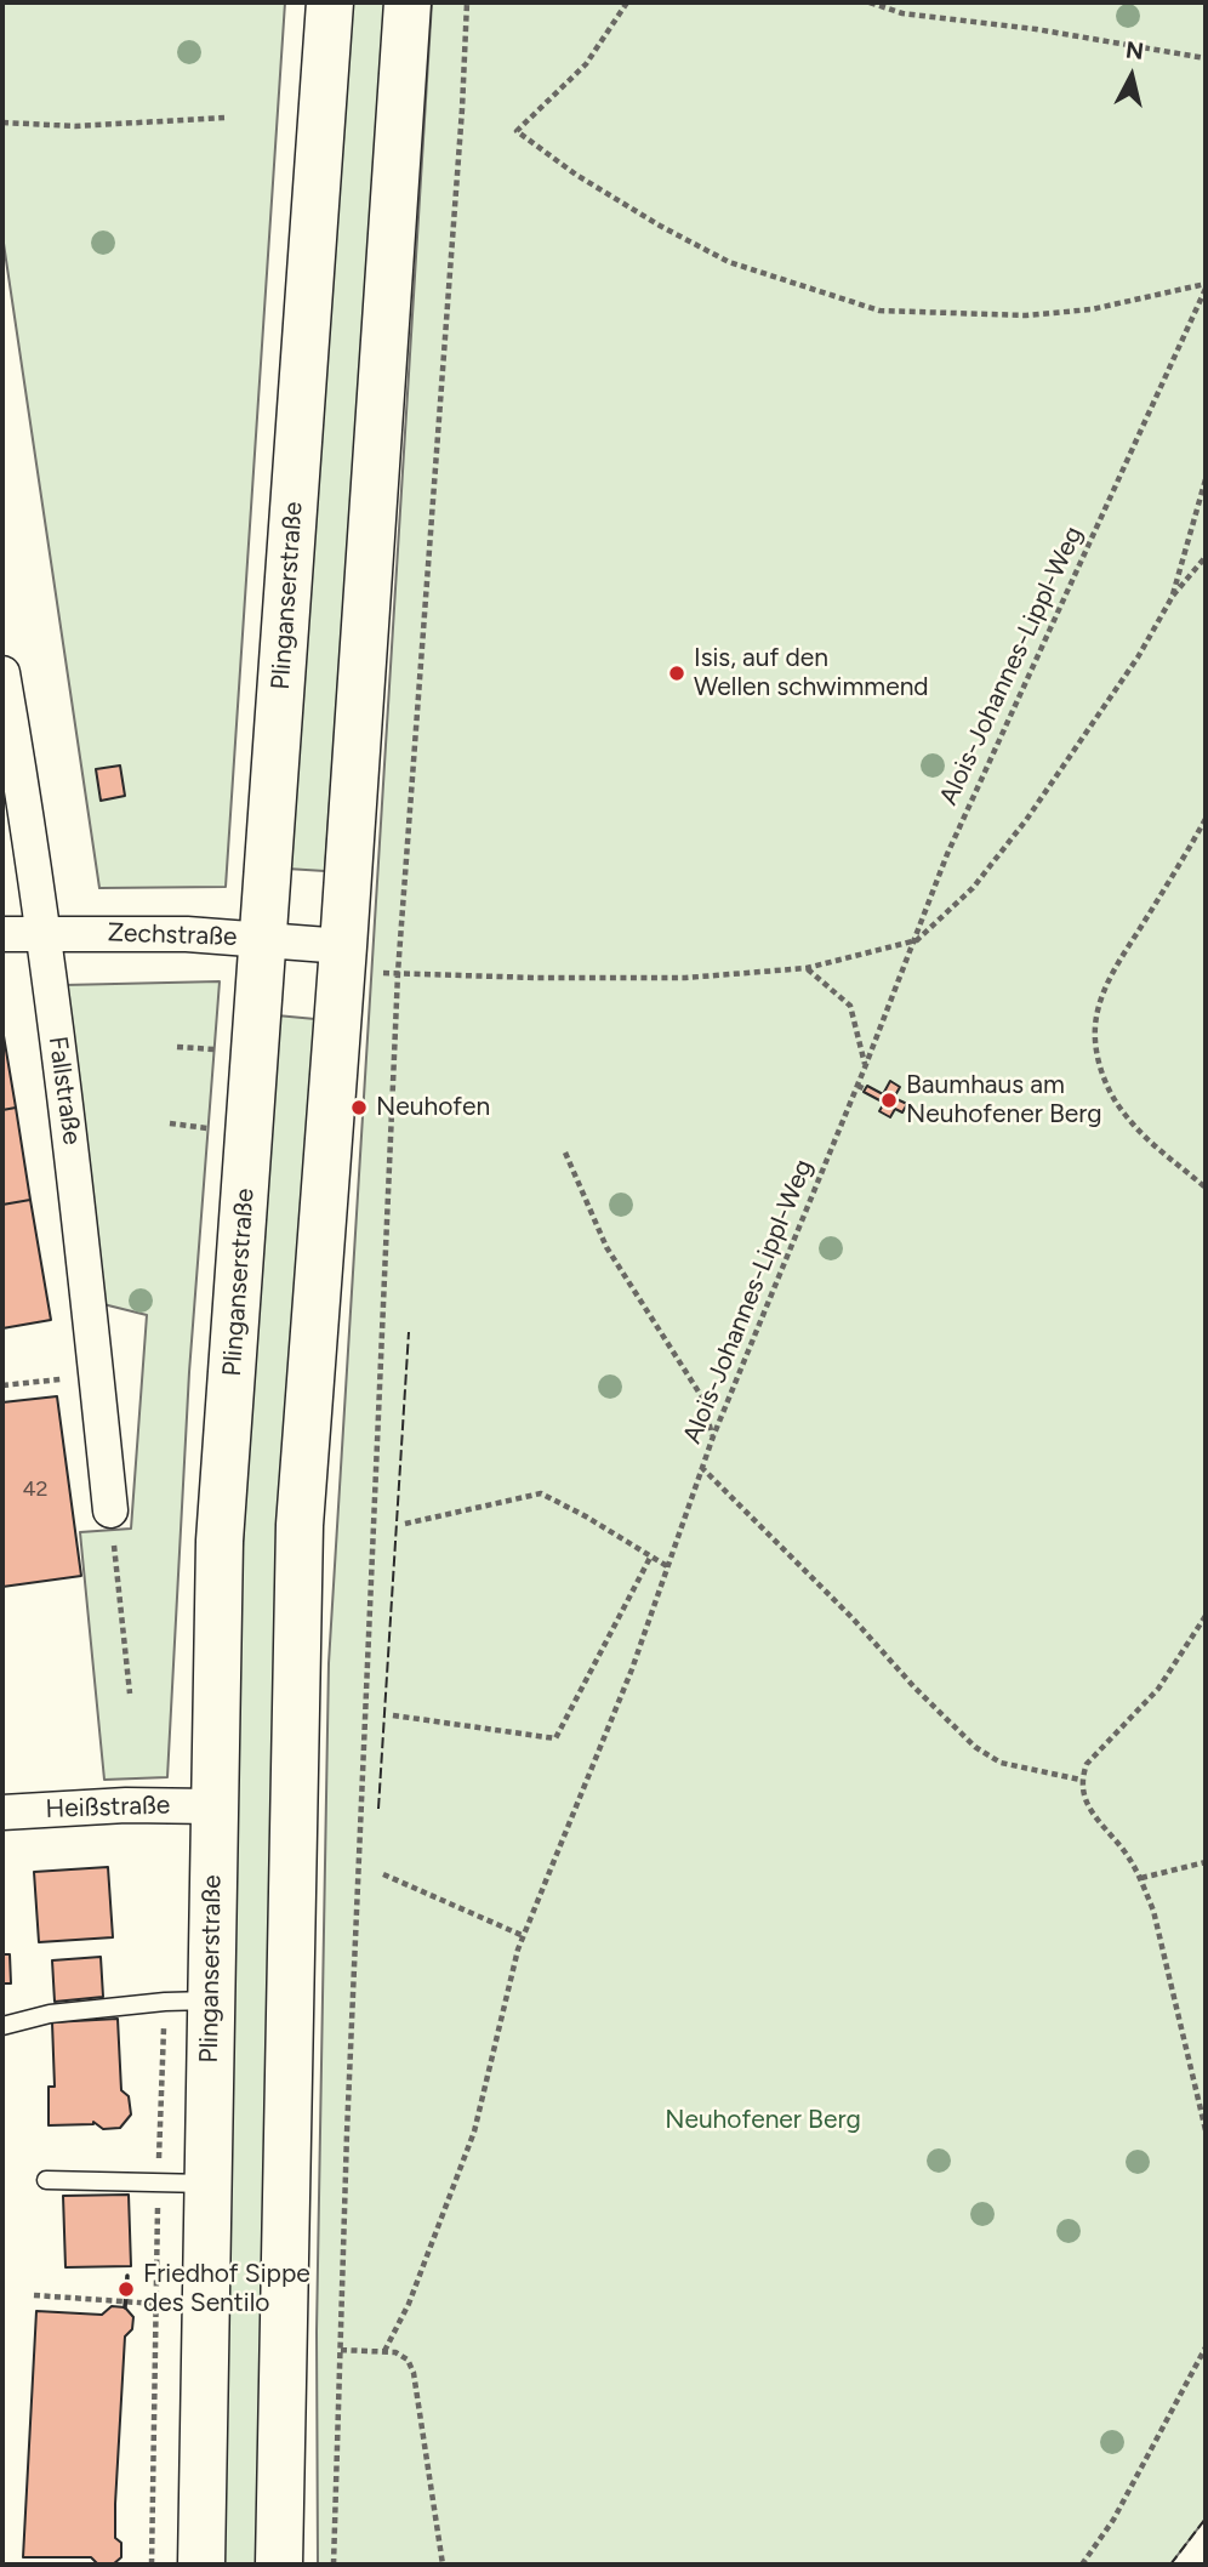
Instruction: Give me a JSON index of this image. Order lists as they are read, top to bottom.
{
  "streets": {
    "main road": ["Plinganserstraße"],
    "street": ["Zechstraße", "Fallstraße", "Heißstraße"],
    "path": ["Alois-Johannes-Lippl-Weg"]
  },
  "crossings": [
    ["Plinganserstraße", "Zechstraße"],
    ["Plinganserstraße", "Heißstraße"],
    ["Zechstraße", "Fallstraße"]
  ],
  "parks": ["Neuhofener Berg"],
  "places": [
    "Isis, auf den Wellen schwimmend",
    "Baumhaus am Neuhofener Berg",
    "Neuhofen",
    "Friedhof Sippe des Sentilo"
  ],
  "house_numbers": ["42"],
  "north": "top"
}
